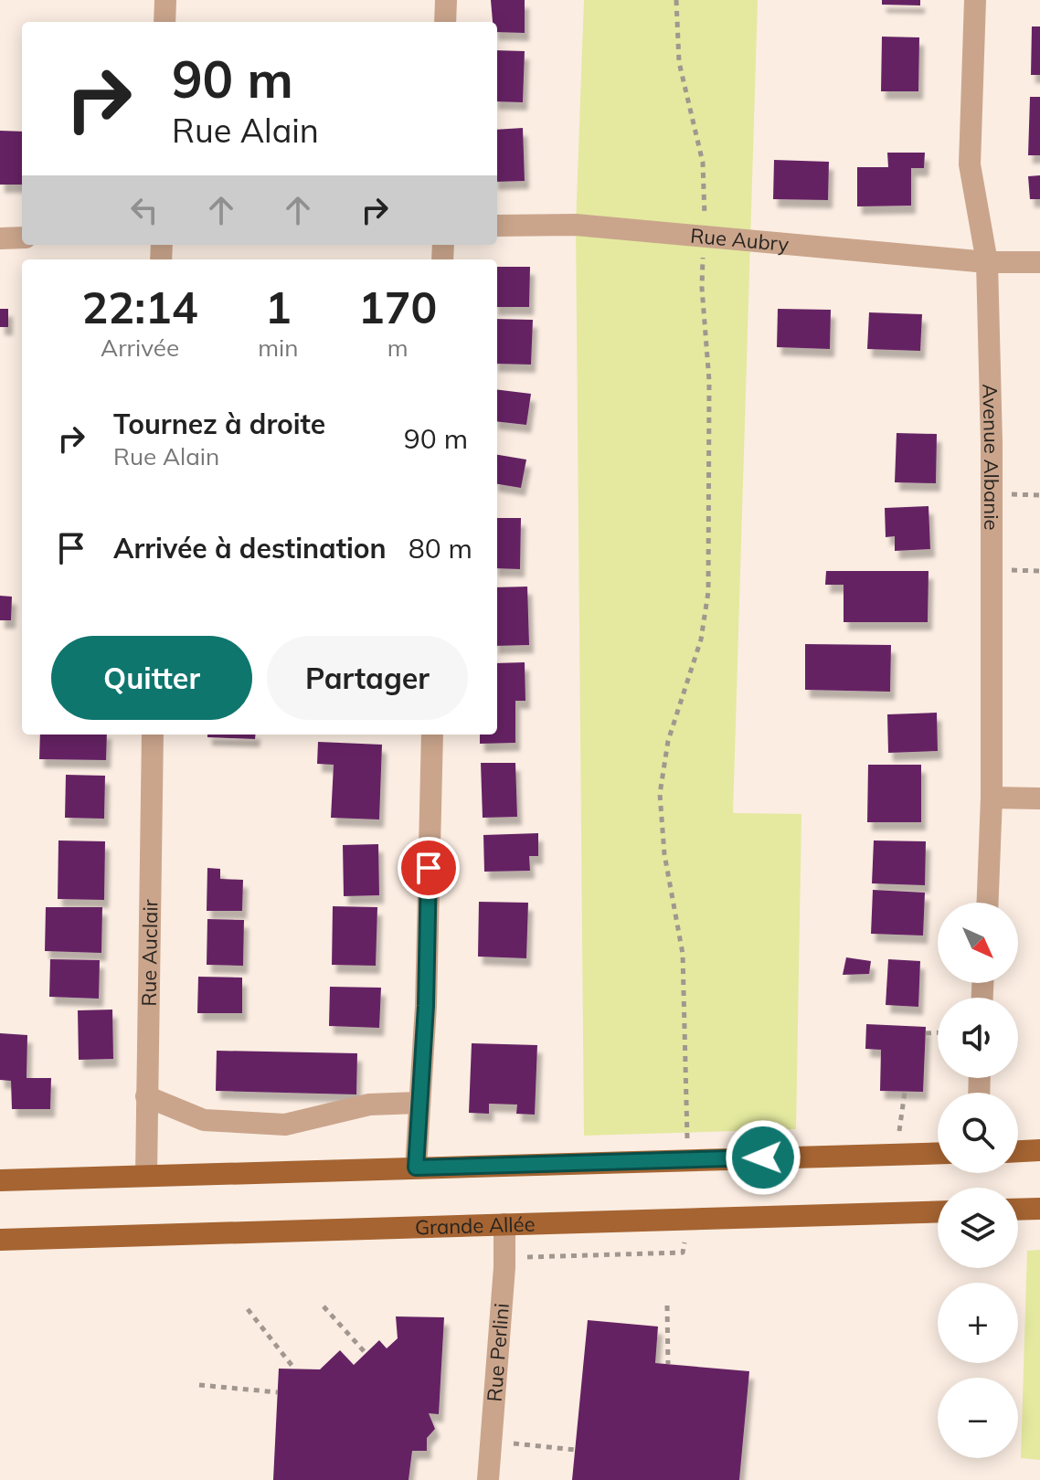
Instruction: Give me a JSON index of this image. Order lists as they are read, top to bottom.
{
  "streets": {
    "main road": ["Grande Allée"],
    "street": [
      "Rue Aubry",
      "Avenue Albanie",
      "Rue Auclair",
      "Rue Perlini"
    ]
  },
  "crossings": [
    ["Rue Aubry", "Avenue Albanie"],
    ["Grande Allée", "Rue Perlini"]
  ],
  "north": "bottom right",
  "page": {
    "turn": ["90 m", "Rue Alain"],
    "eta": [
      "22:14",
      "Arrivée",
      "1",
      "min",
      "170",
      "m"
    ],
    "list": [
      {
        "name": "Tournez à droite",
        "note": "Rue Alain",
        "value": "90 m"
      },
      {
        "name": "Arrivée à destination",
        "value": "80 m"
      }
    ],
    "buttons": ["Quitter", "Partager"],
    "map_buttons": ["+", "−"]
  }
}
